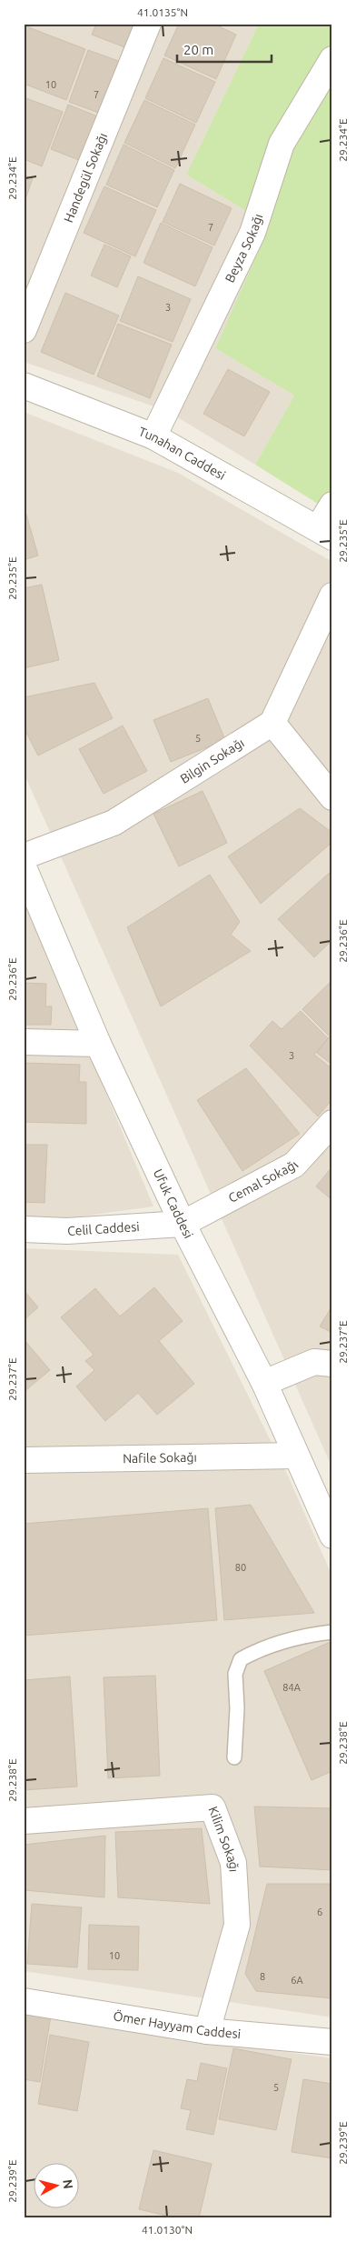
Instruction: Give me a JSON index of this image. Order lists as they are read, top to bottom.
{
  "streets": {
    "street": [
      "Handegül Sokağı",
      "Beyza Sokağı",
      "Tunahan Caddesi",
      "Bilgin Sokağı",
      "Cemal Sokağı",
      "Ufuk Caddesi",
      "Celil Caddesi",
      "Nafile Sokağı",
      "Kilim Sokağı",
      "Ömer Hayyam Caddesi"
    ]
  },
  "crossings": [
    ["Beyza Sokağı", "Tunahan Caddesi"],
    ["Cemal Sokağı", "Ufuk Caddesi"],
    ["Cemal Sokağı", "Celil Caddesi"],
    ["Ufuk Caddesi", "Celil Caddesi"],
    ["Ufuk Caddesi", "Nafile Sokağı"],
    ["Kilim Sokağı", "Ömer Hayyam Caddesi"]
  ],
  "house_numbers": [
    "10",
    "7",
    "7",
    "3",
    "5",
    "3",
    "80",
    "84A",
    "6",
    "10",
    "8",
    "6A",
    "5"
  ],
  "scale_bar": "20 m",
  "north": "right",
  "coordinates": [
    "41.0135°N",
    "29.234°E",
    "29.235°E",
    "29.236°E",
    "29.237°E",
    "29.238°E",
    "29.239°E",
    "41.0130°N"
  ]
}
